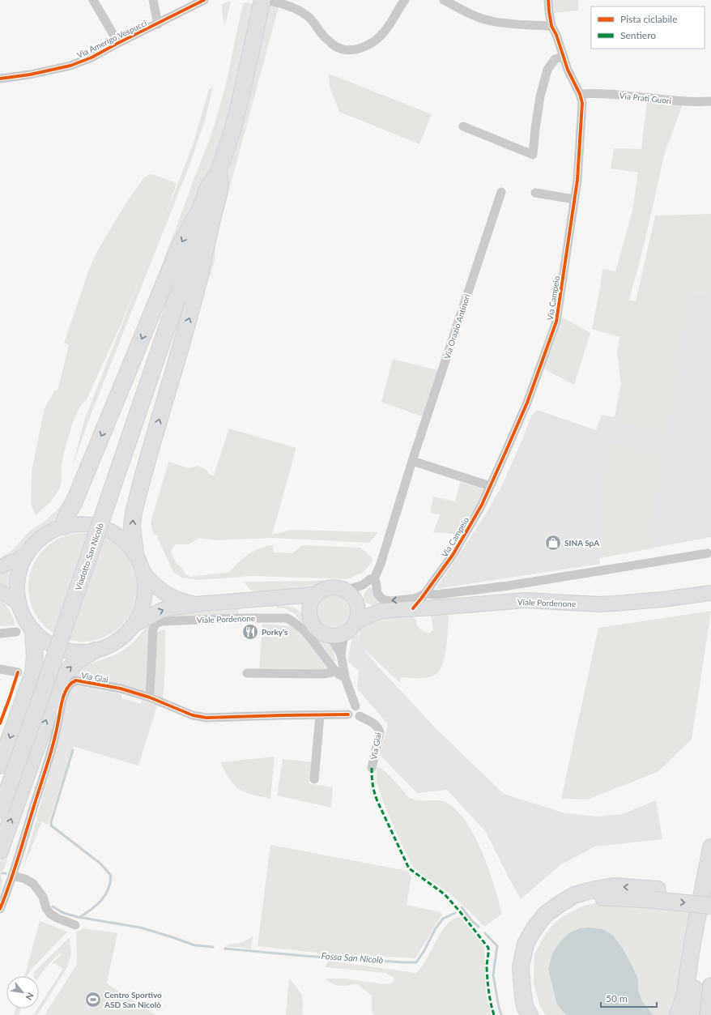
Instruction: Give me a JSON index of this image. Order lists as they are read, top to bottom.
{
  "streets": {
    "highway": ["Viadotto San Nicolò"],
    "main road": ["Viale Pordenone"],
    "street": [
      "Via Amerigo Vespucci",
      "Via Prati Guori",
      "Via Campeio",
      "Via Orazio Antinori",
      "Via Giai"
    ]
  },
  "crossings": [
    ["Via Prati Guori", "Via Campeio"],
    ["Via Campeio", "Viale Pordenone"],
    ["Viale Pordenone", "Via Giai"]
  ],
  "water": ["Fossa San Nicolò"],
  "places": {
    "shop": ["SINA SpA"],
    "restaurant": ["Porky's"],
    "sports": ["Centro Sportivo ASD San Nicolò"]
  },
  "legend": ["Pista ciclabile", "Sentiero"],
  "scale_bar": "50 m",
  "north": "bottom right"
}
